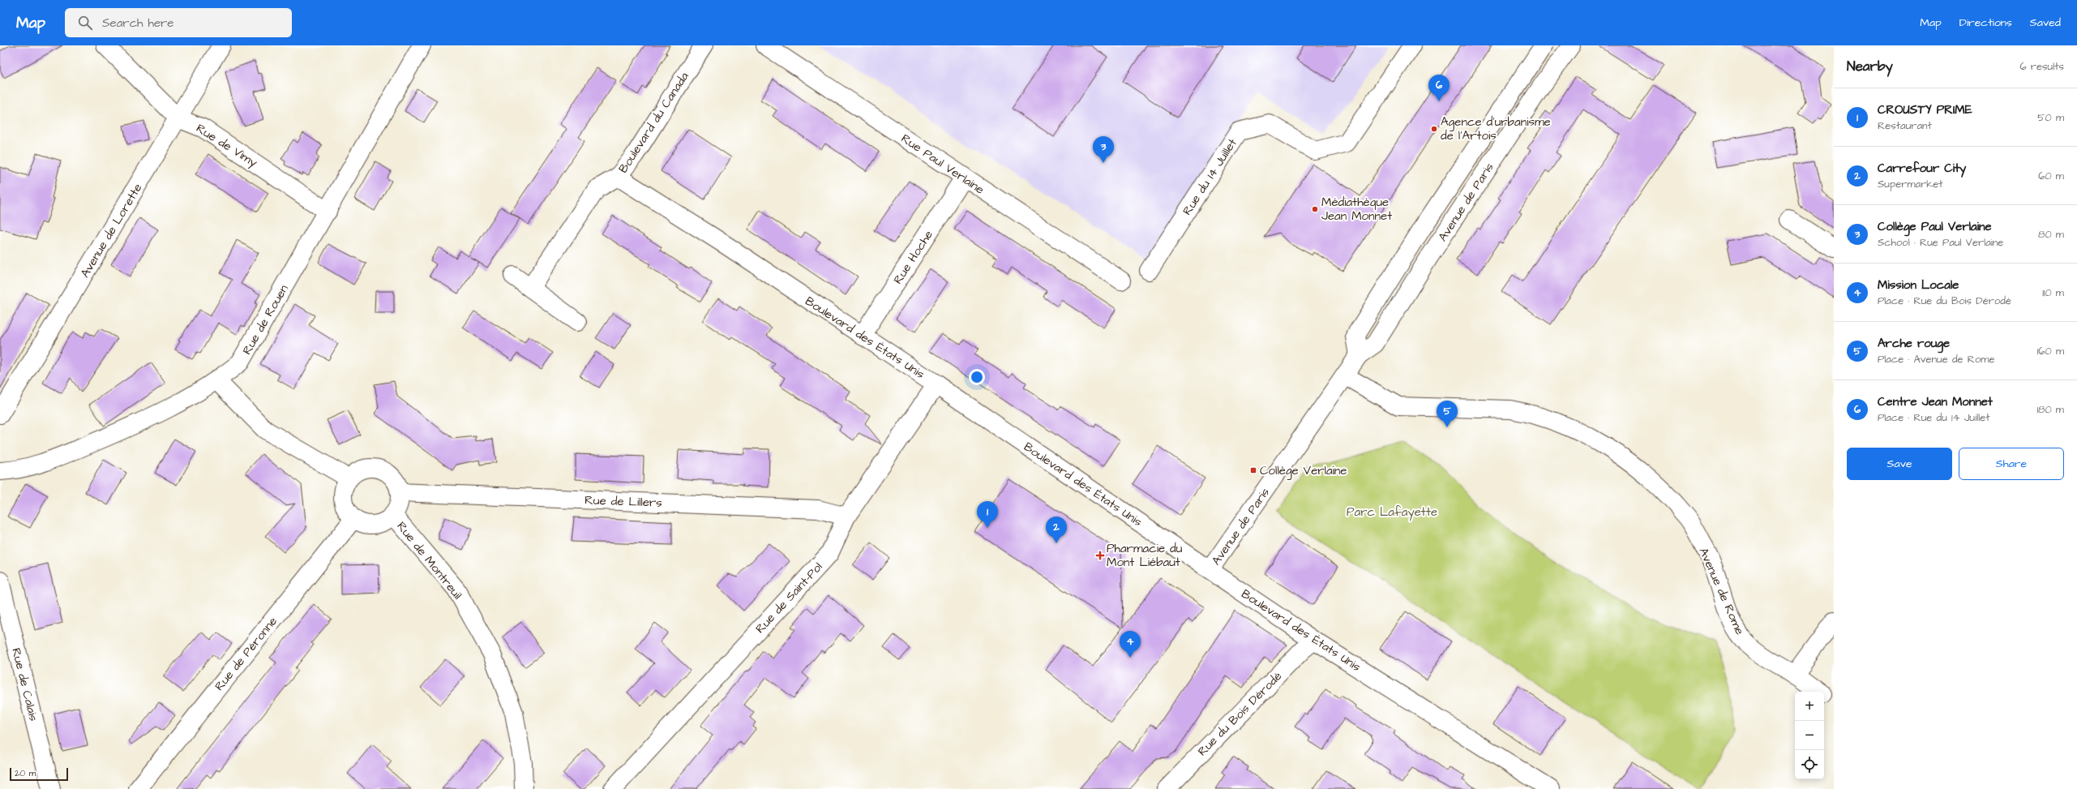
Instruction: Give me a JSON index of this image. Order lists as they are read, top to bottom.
{
  "streets": {
    "street": [
      "Boulevard du Canada",
      "Rue de Vimy",
      "Rue Paul Verlaine",
      "Rue du 14 Juillet",
      "Avenue de Paris",
      "Avenue de Lorette",
      "Rue Hoche",
      "Rue de Rouen",
      "Boulevard des États Unis",
      "Rue de Lillers",
      "Rue de Montreuil",
      "Avenue de Rome",
      "Rue de Saint-Pol",
      "Rue de Péronne",
      "Rue de Calais",
      "Rue du Bois Dérodé"
    ]
  },
  "crossings": [
    ["Boulevard du Canada", "Boulevard des États Unis"],
    ["Rue de Vimy", "Avenue de Lorette"],
    ["Rue de Vimy", "Rue de Rouen"],
    ["Rue Paul Verlaine", "Rue Hoche"],
    ["Avenue de Paris", "Boulevard des États Unis"],
    ["Avenue de Paris", "Avenue de Rome"],
    ["Rue Hoche", "Boulevard des États Unis"],
    ["Boulevard des États Unis", "Rue de Saint-Pol"],
    ["Boulevard des États Unis", "Rue du Bois Dérodé"],
    ["Rue de Lillers", "Rue de Montreuil"],
    ["Rue de Lillers", "Rue de Saint-Pol"],
    ["Rue de Lillers", "Rue de Péronne"],
    ["Rue de Montreuil", "Rue de Péronne"]
  ],
  "parks": ["Parc Lafayette"],
  "places": {
    "other": ["Agence d'urbanisme de l'Artois", "Médiathèque Jean Monnet"],
    "transit": ["Collège Verlaine"],
    "health": ["Pharmacie du Mont Liébaut"]
  },
  "scale_bar": "20 m",
  "page": {
    "header": "Map",
    "search": "Search here",
    "nav": ["Map", "Directions", "Saved"],
    "heading": ["Nearby", "6 results"],
    "pins": [
      "6",
      "3",
      "5",
      "1",
      "2",
      "4"
    ],
    "list": [
      {
        "mark": "1",
        "name": "CROUSTY PRIME",
        "note": "Restaurant",
        "value": "50 m"
      },
      {
        "mark": "2",
        "name": "Carrefour City",
        "note": "Supermarket",
        "value": "60 m"
      },
      {
        "mark": "3",
        "name": "Collège Paul Verlaine",
        "note": "School · Rue Paul Verlaine",
        "value": "80 m"
      },
      {
        "mark": "4",
        "name": "Mission Locale",
        "note": "Place · Rue du Bois Dérodé",
        "value": "110 m"
      },
      {
        "mark": "5",
        "name": "Arche rouge",
        "note": "Place · Avenue de Rome",
        "value": "160 m"
      },
      {
        "mark": "6",
        "name": "Centre Jean Monnet",
        "note": "Place · Rue du 14 Juillet",
        "value": "180 m"
      }
    ],
    "buttons": ["Save", "Share"],
    "map_buttons": ["+", "−"],
    "scale": "20 m"
  }
}
